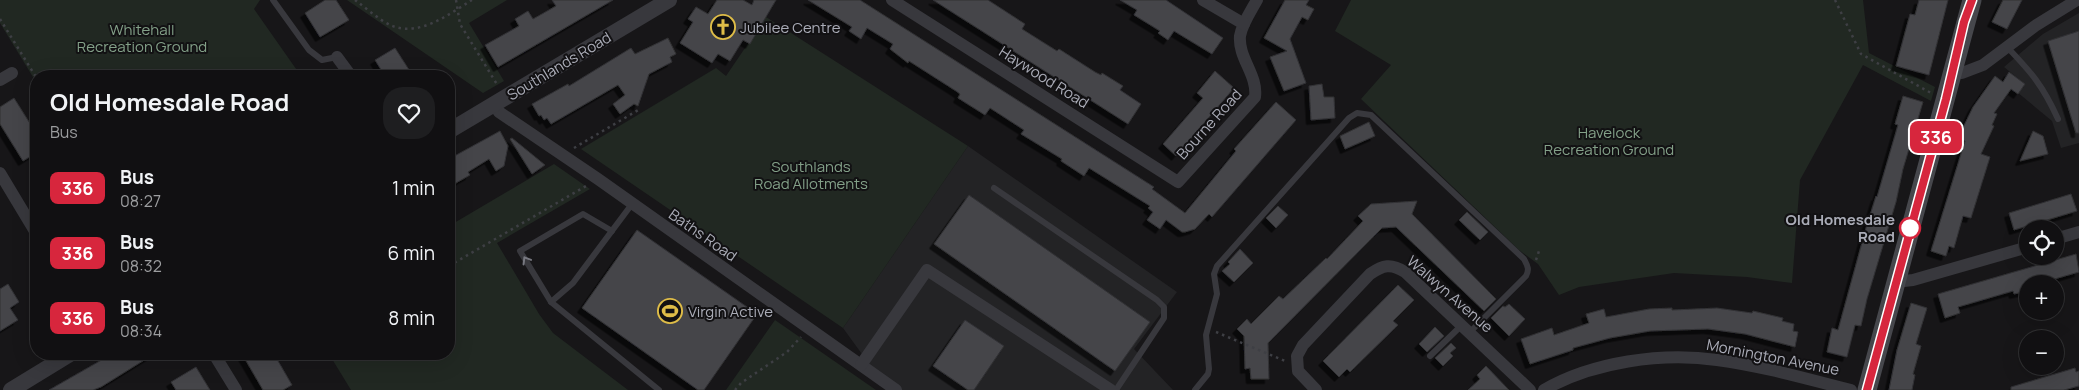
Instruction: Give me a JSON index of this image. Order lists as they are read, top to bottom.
{
  "streets": {
    "street": [
      "Southlands Road",
      "Haywood Road",
      "Bourne Road",
      "Baths Road",
      "Walwyn Avenue",
      "Mornington Avenue"
    ]
  },
  "crossings": [
    ["Southlands Road", "Baths Road"],
    ["Haywood Road", "Bourne Road"]
  ],
  "parks": ["Whitehall Recreation Ground", "Havelock Recreation Ground", "Southlands Road Allotments"],
  "places": {
    "church": ["Jubilee Centre"],
    "other": ["Old Homesdale Road"],
    "sports": ["Virgin Active"]
  },
  "lines": ["bus line 336"],
  "page": {
    "on_map": "336",
    "heading": ["Old Homesdale Road", "Bus"],
    "list": [
      {
        "mark": "336",
        "name": "Bus",
        "note": "08:27",
        "value": "1 min"
      },
      {
        "mark": "336",
        "name": "Bus",
        "note": "08:32",
        "value": "6 min"
      },
      {
        "mark": "336",
        "name": "Bus",
        "note": "08:34",
        "value": "8 min"
      }
    ],
    "map_buttons": ["+", "−"]
  }
}
